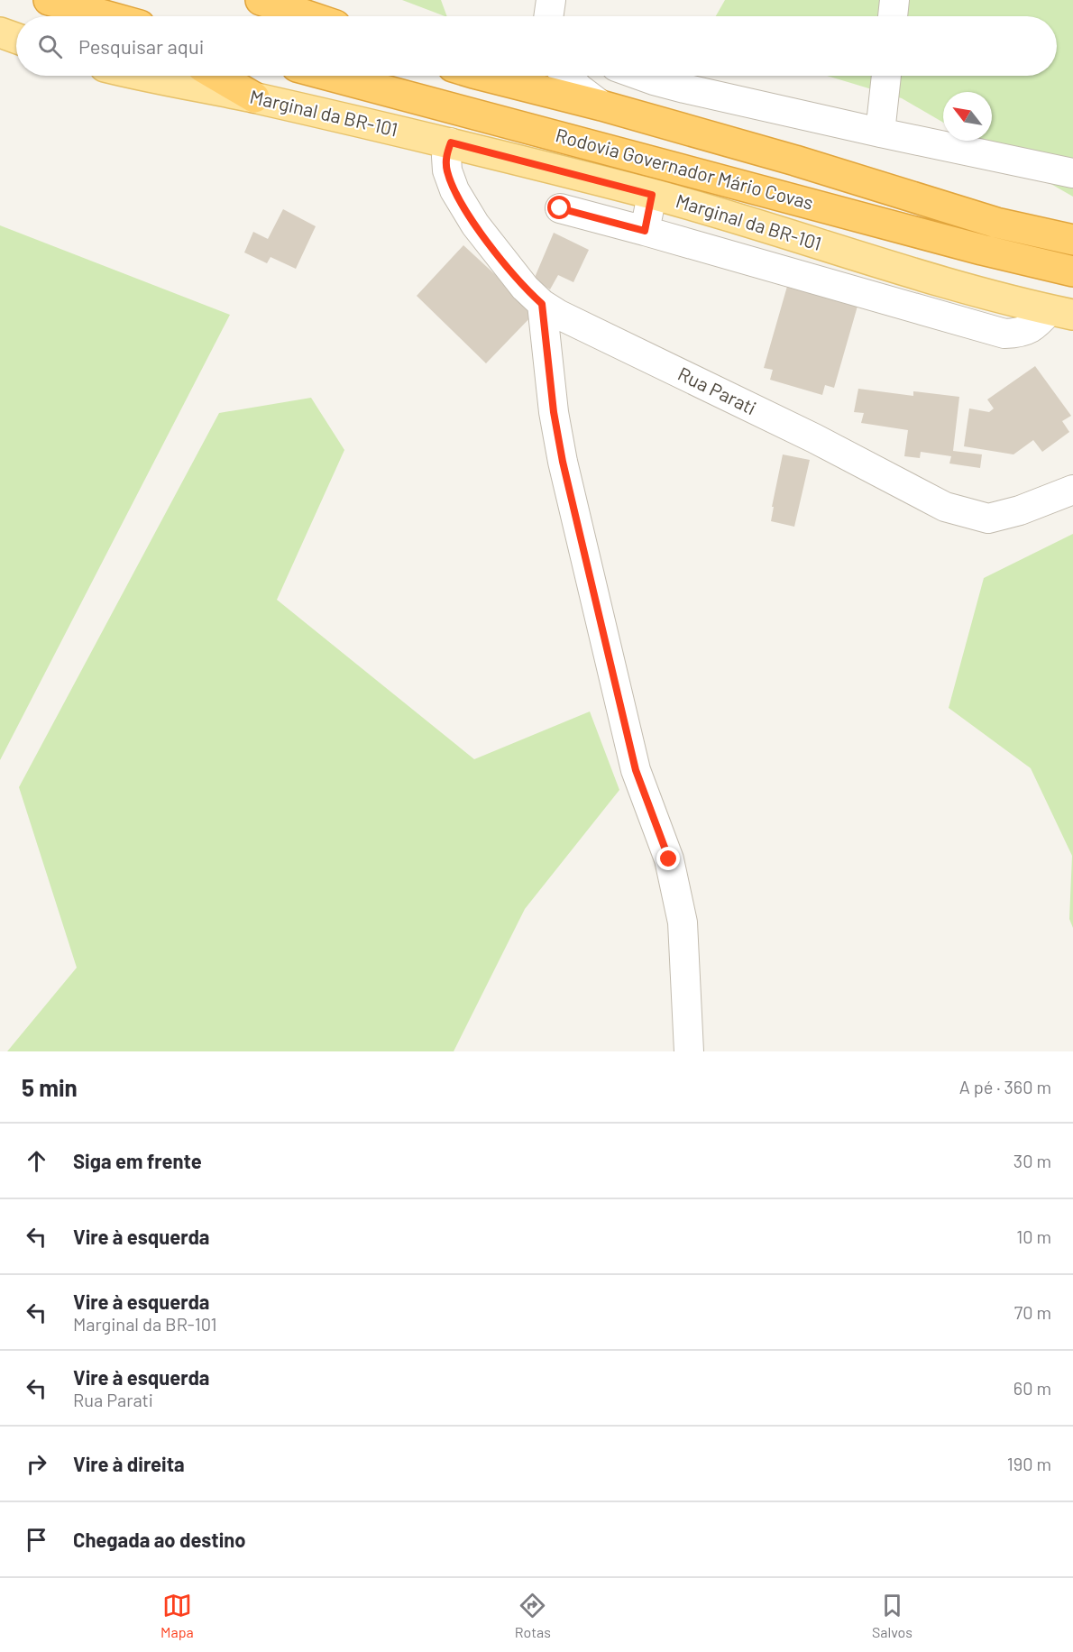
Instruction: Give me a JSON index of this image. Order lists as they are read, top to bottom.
{
  "streets": {
    "highway": ["Rodovia Governador Mário Covas"],
    "main road": ["Marginal da BR-101"],
    "street": ["Rua Parati"]
  },
  "crossings": [
    ["Marginal da BR-101", "Rua Parati"]
  ],
  "north": "top left",
  "page": {
    "search": "Pesquisar aqui",
    "heading": ["5 min", "A pé · 360 m"],
    "list": [
      ["Siga em frente", "30 m"],
      ["Vire à esquerda", "10 m"],
      ["Vire à esquerda", "Marginal da BR-101", "70 m"],
      ["Vire à esquerda", "Rua Parati", "60 m"],
      ["Vire à direita", "190 m"],
      "Chegada ao destino"
    ],
    "nav": ["Mapa", "Rotas", "Salvos"]
  }
}
